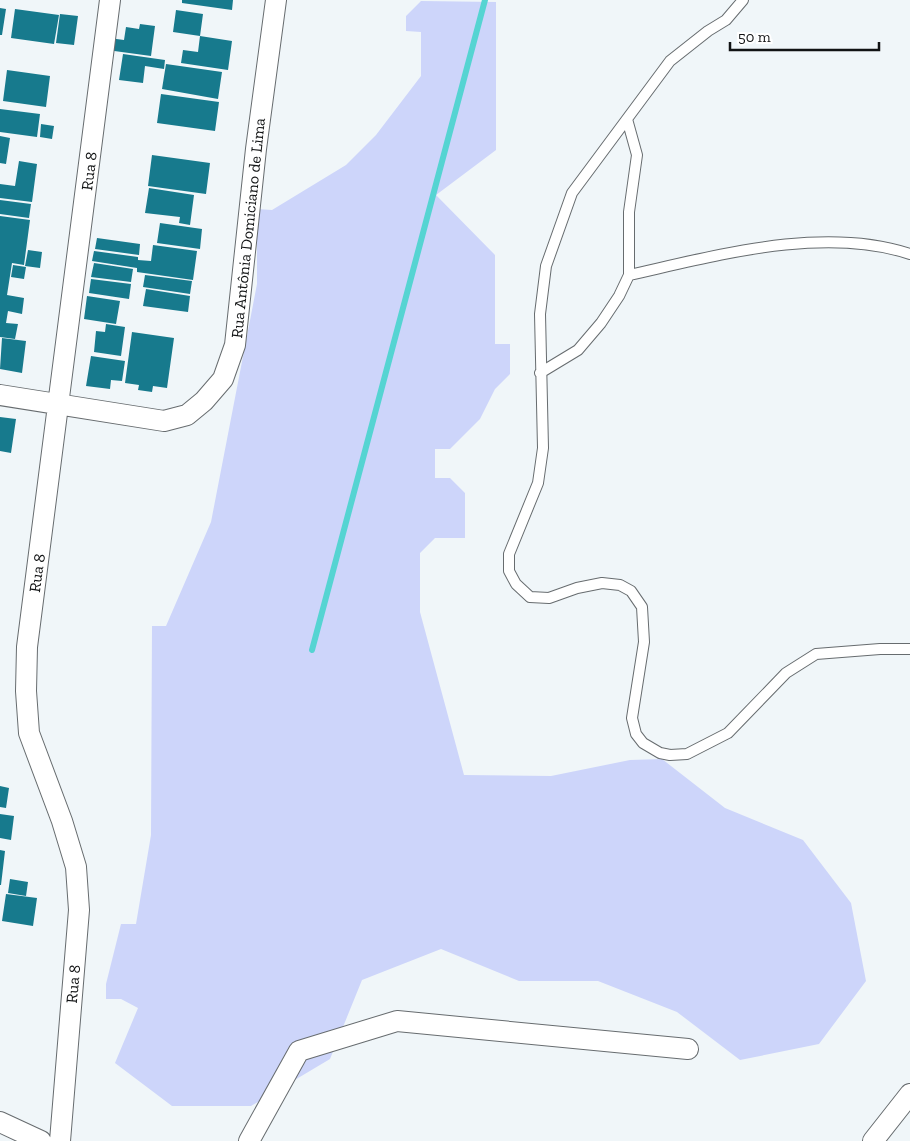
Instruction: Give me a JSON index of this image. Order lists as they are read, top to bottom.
{
  "streets": {
    "street": ["Rua 8", "Rua Antônia Domiciano de Lima"]
  },
  "crossings": [
    ["Rua 8", "Rua Antônia Domiciano de Lima"]
  ],
  "scale_bar": "50 m"
}
